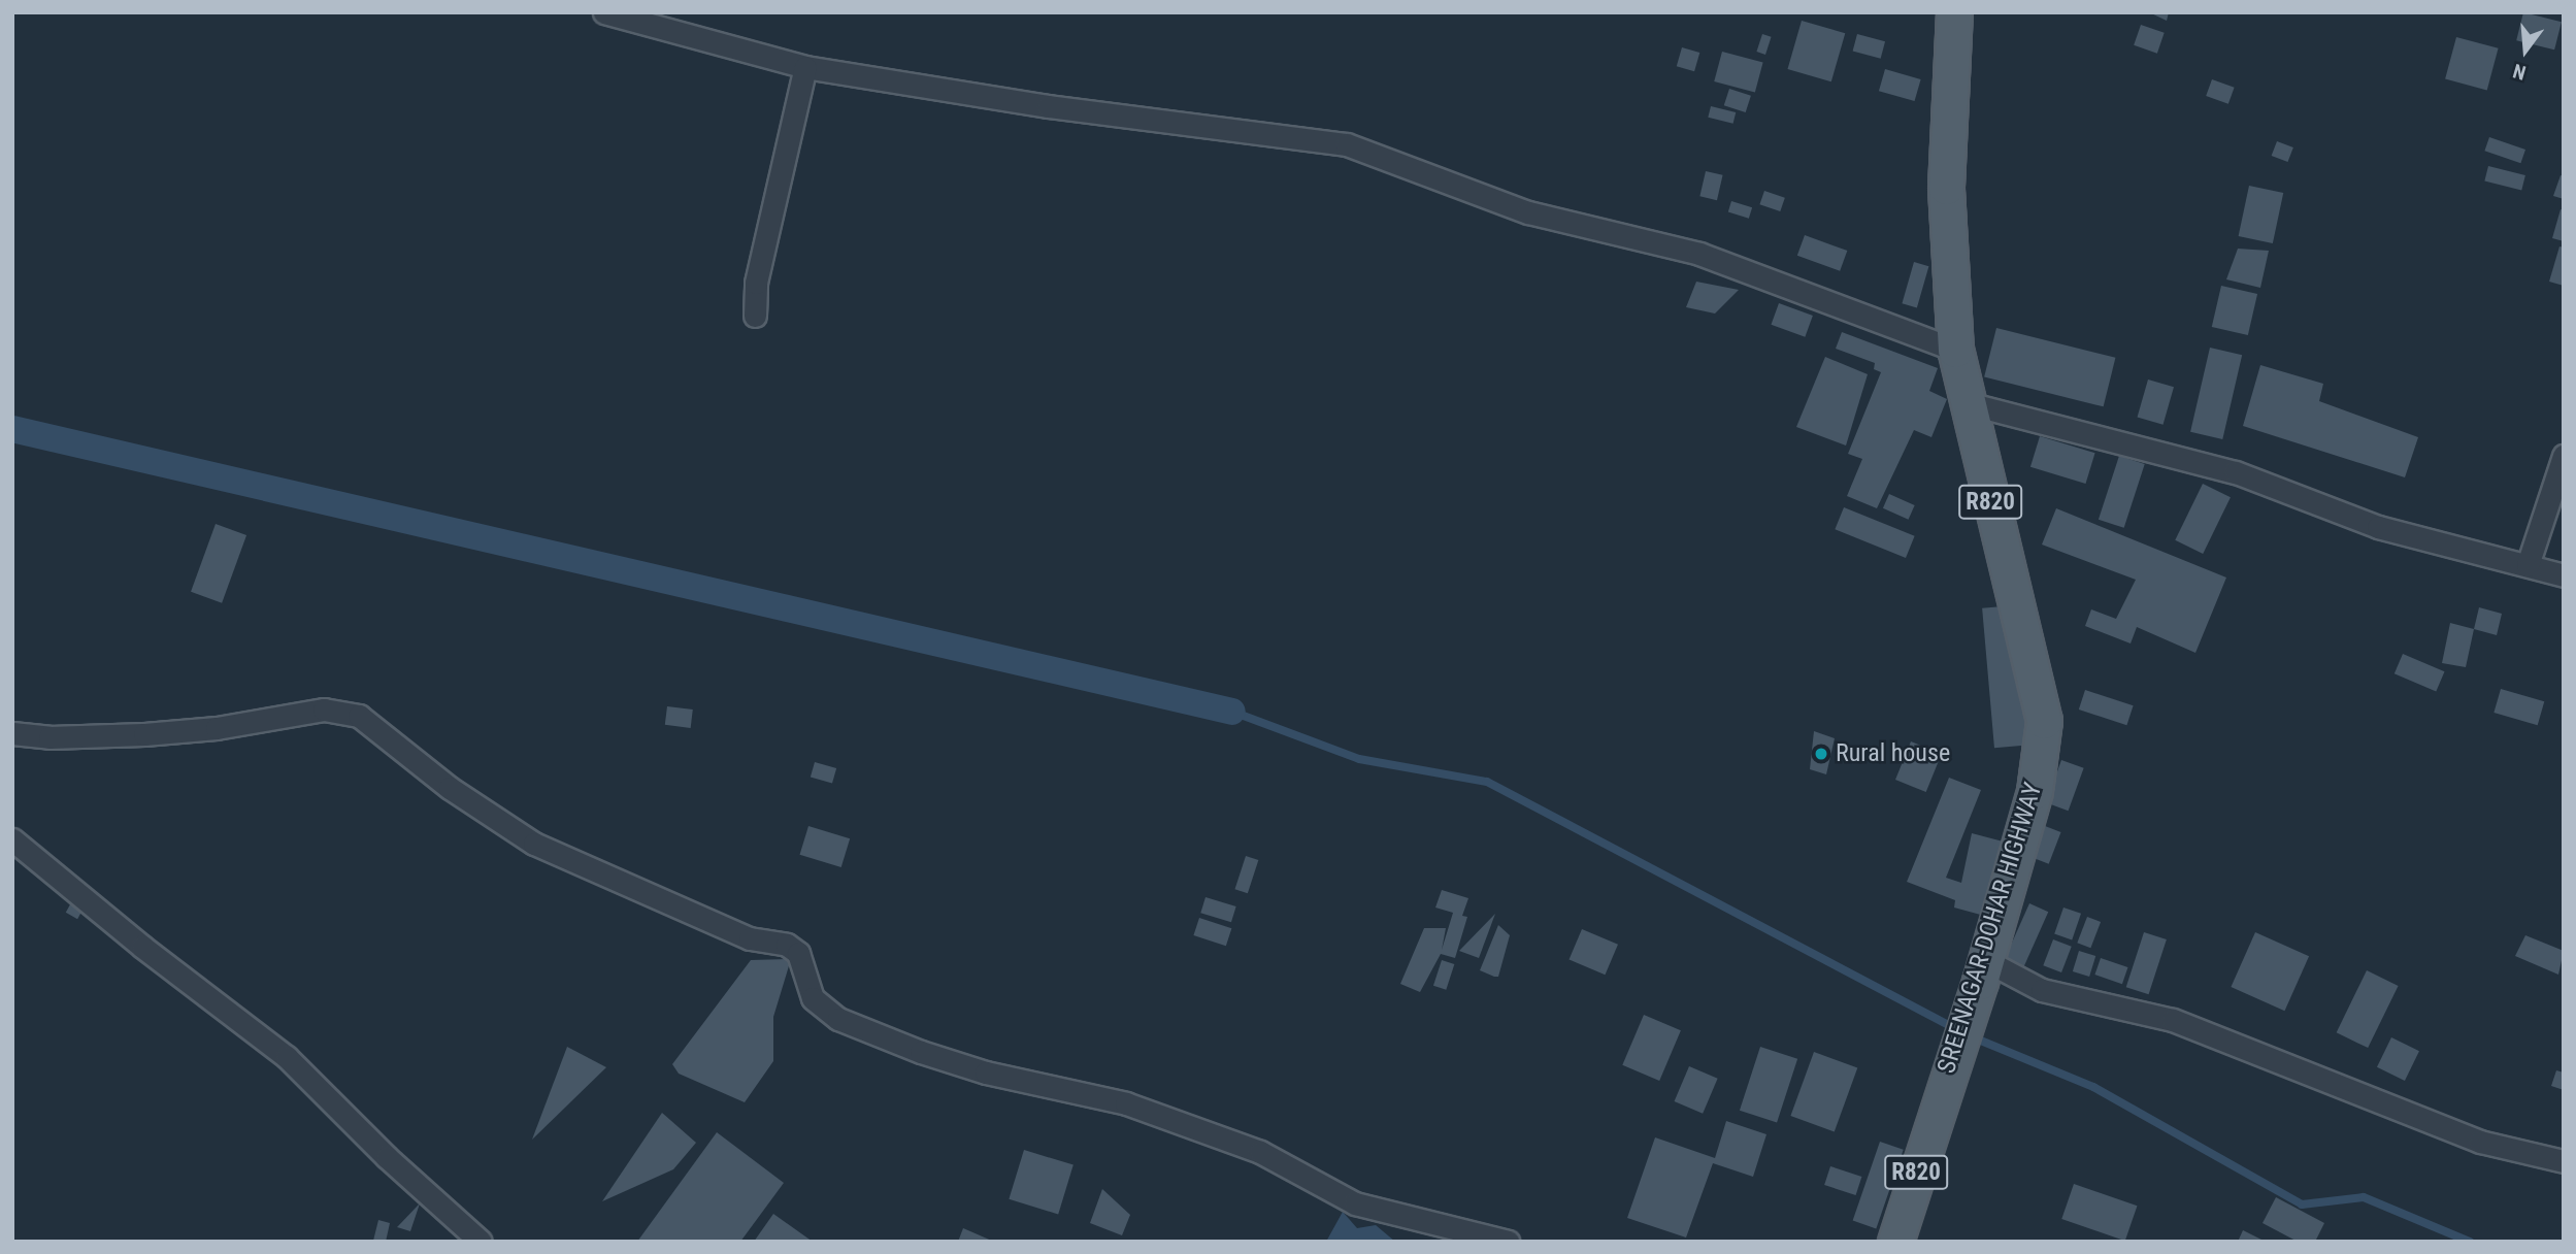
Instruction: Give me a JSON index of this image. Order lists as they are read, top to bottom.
{
  "streets": {
    "main road": ["R820", "SREENAGAR-DOHAR HIGHWAY"]
  },
  "places": ["Rural house"],
  "north": "bottom"
}
